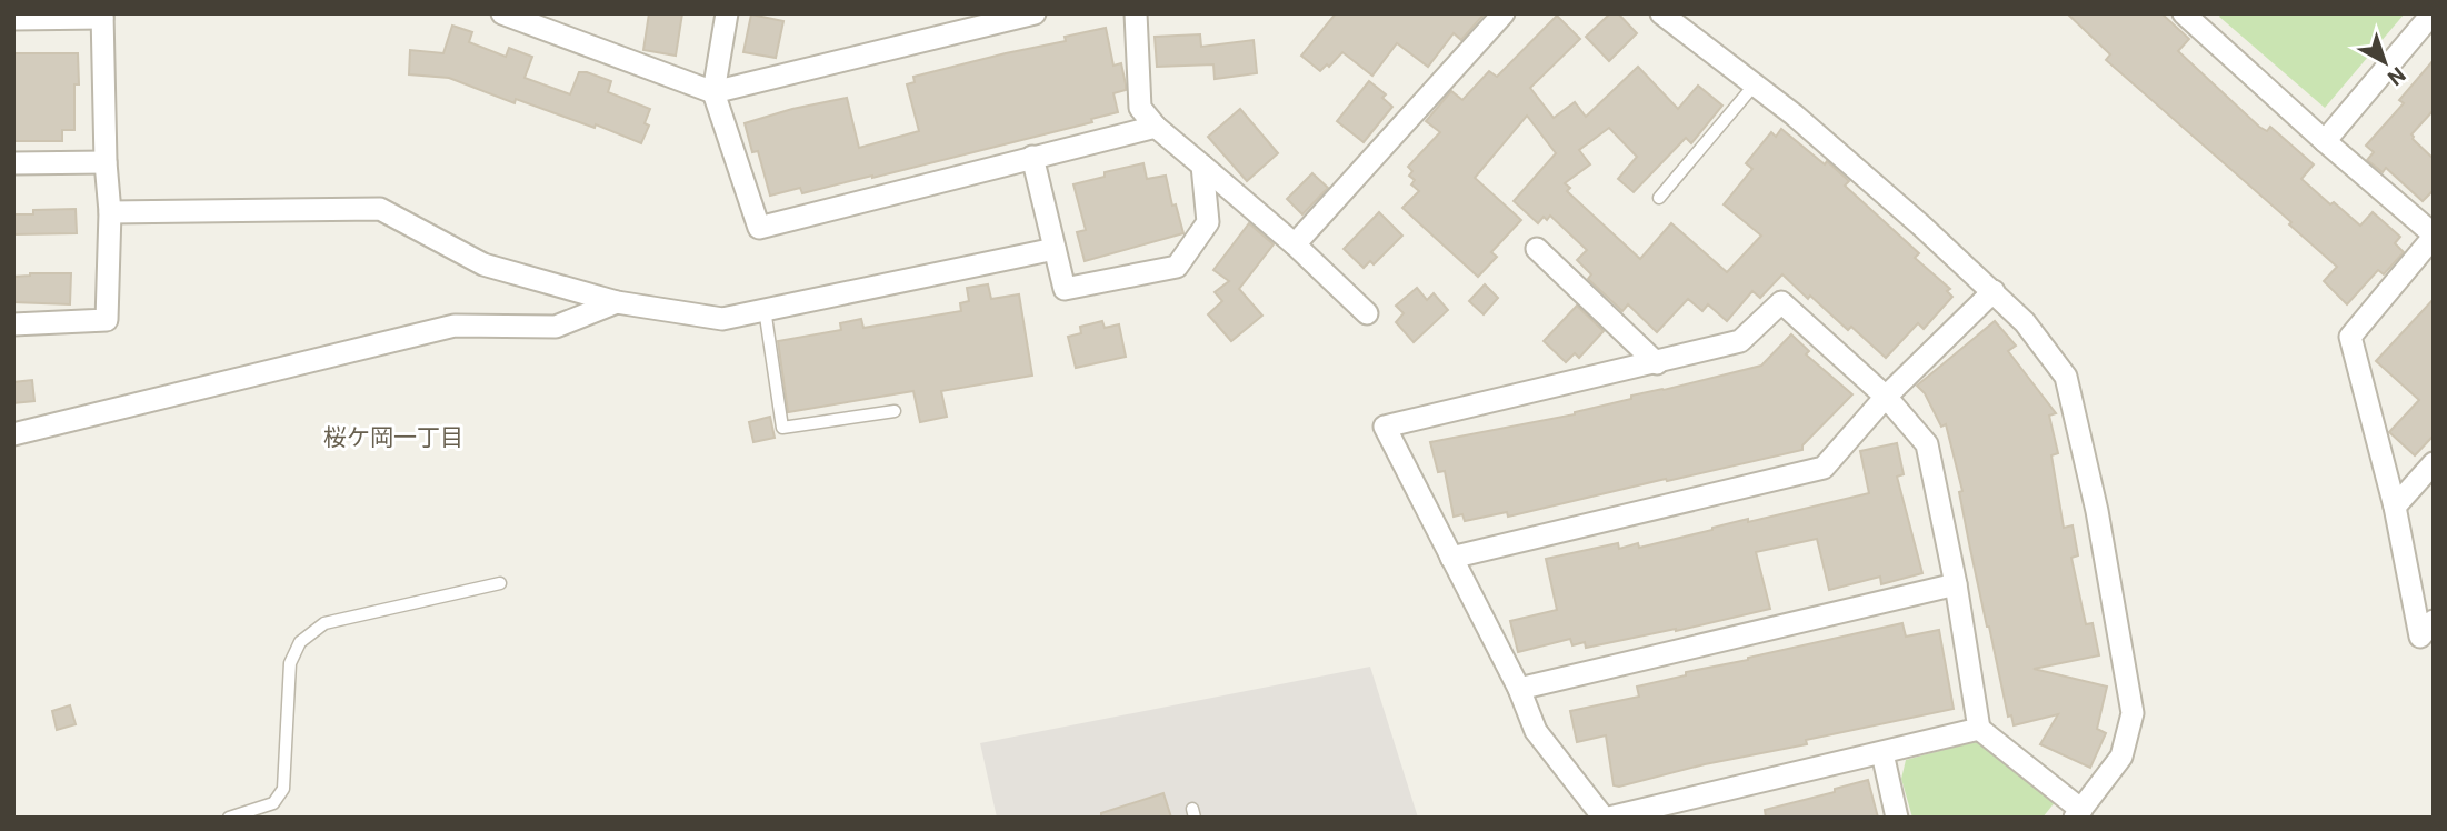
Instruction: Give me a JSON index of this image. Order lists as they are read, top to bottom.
{
  "districts": ["桜ケ岡一丁目"],
  "north": "bottom right"
}
